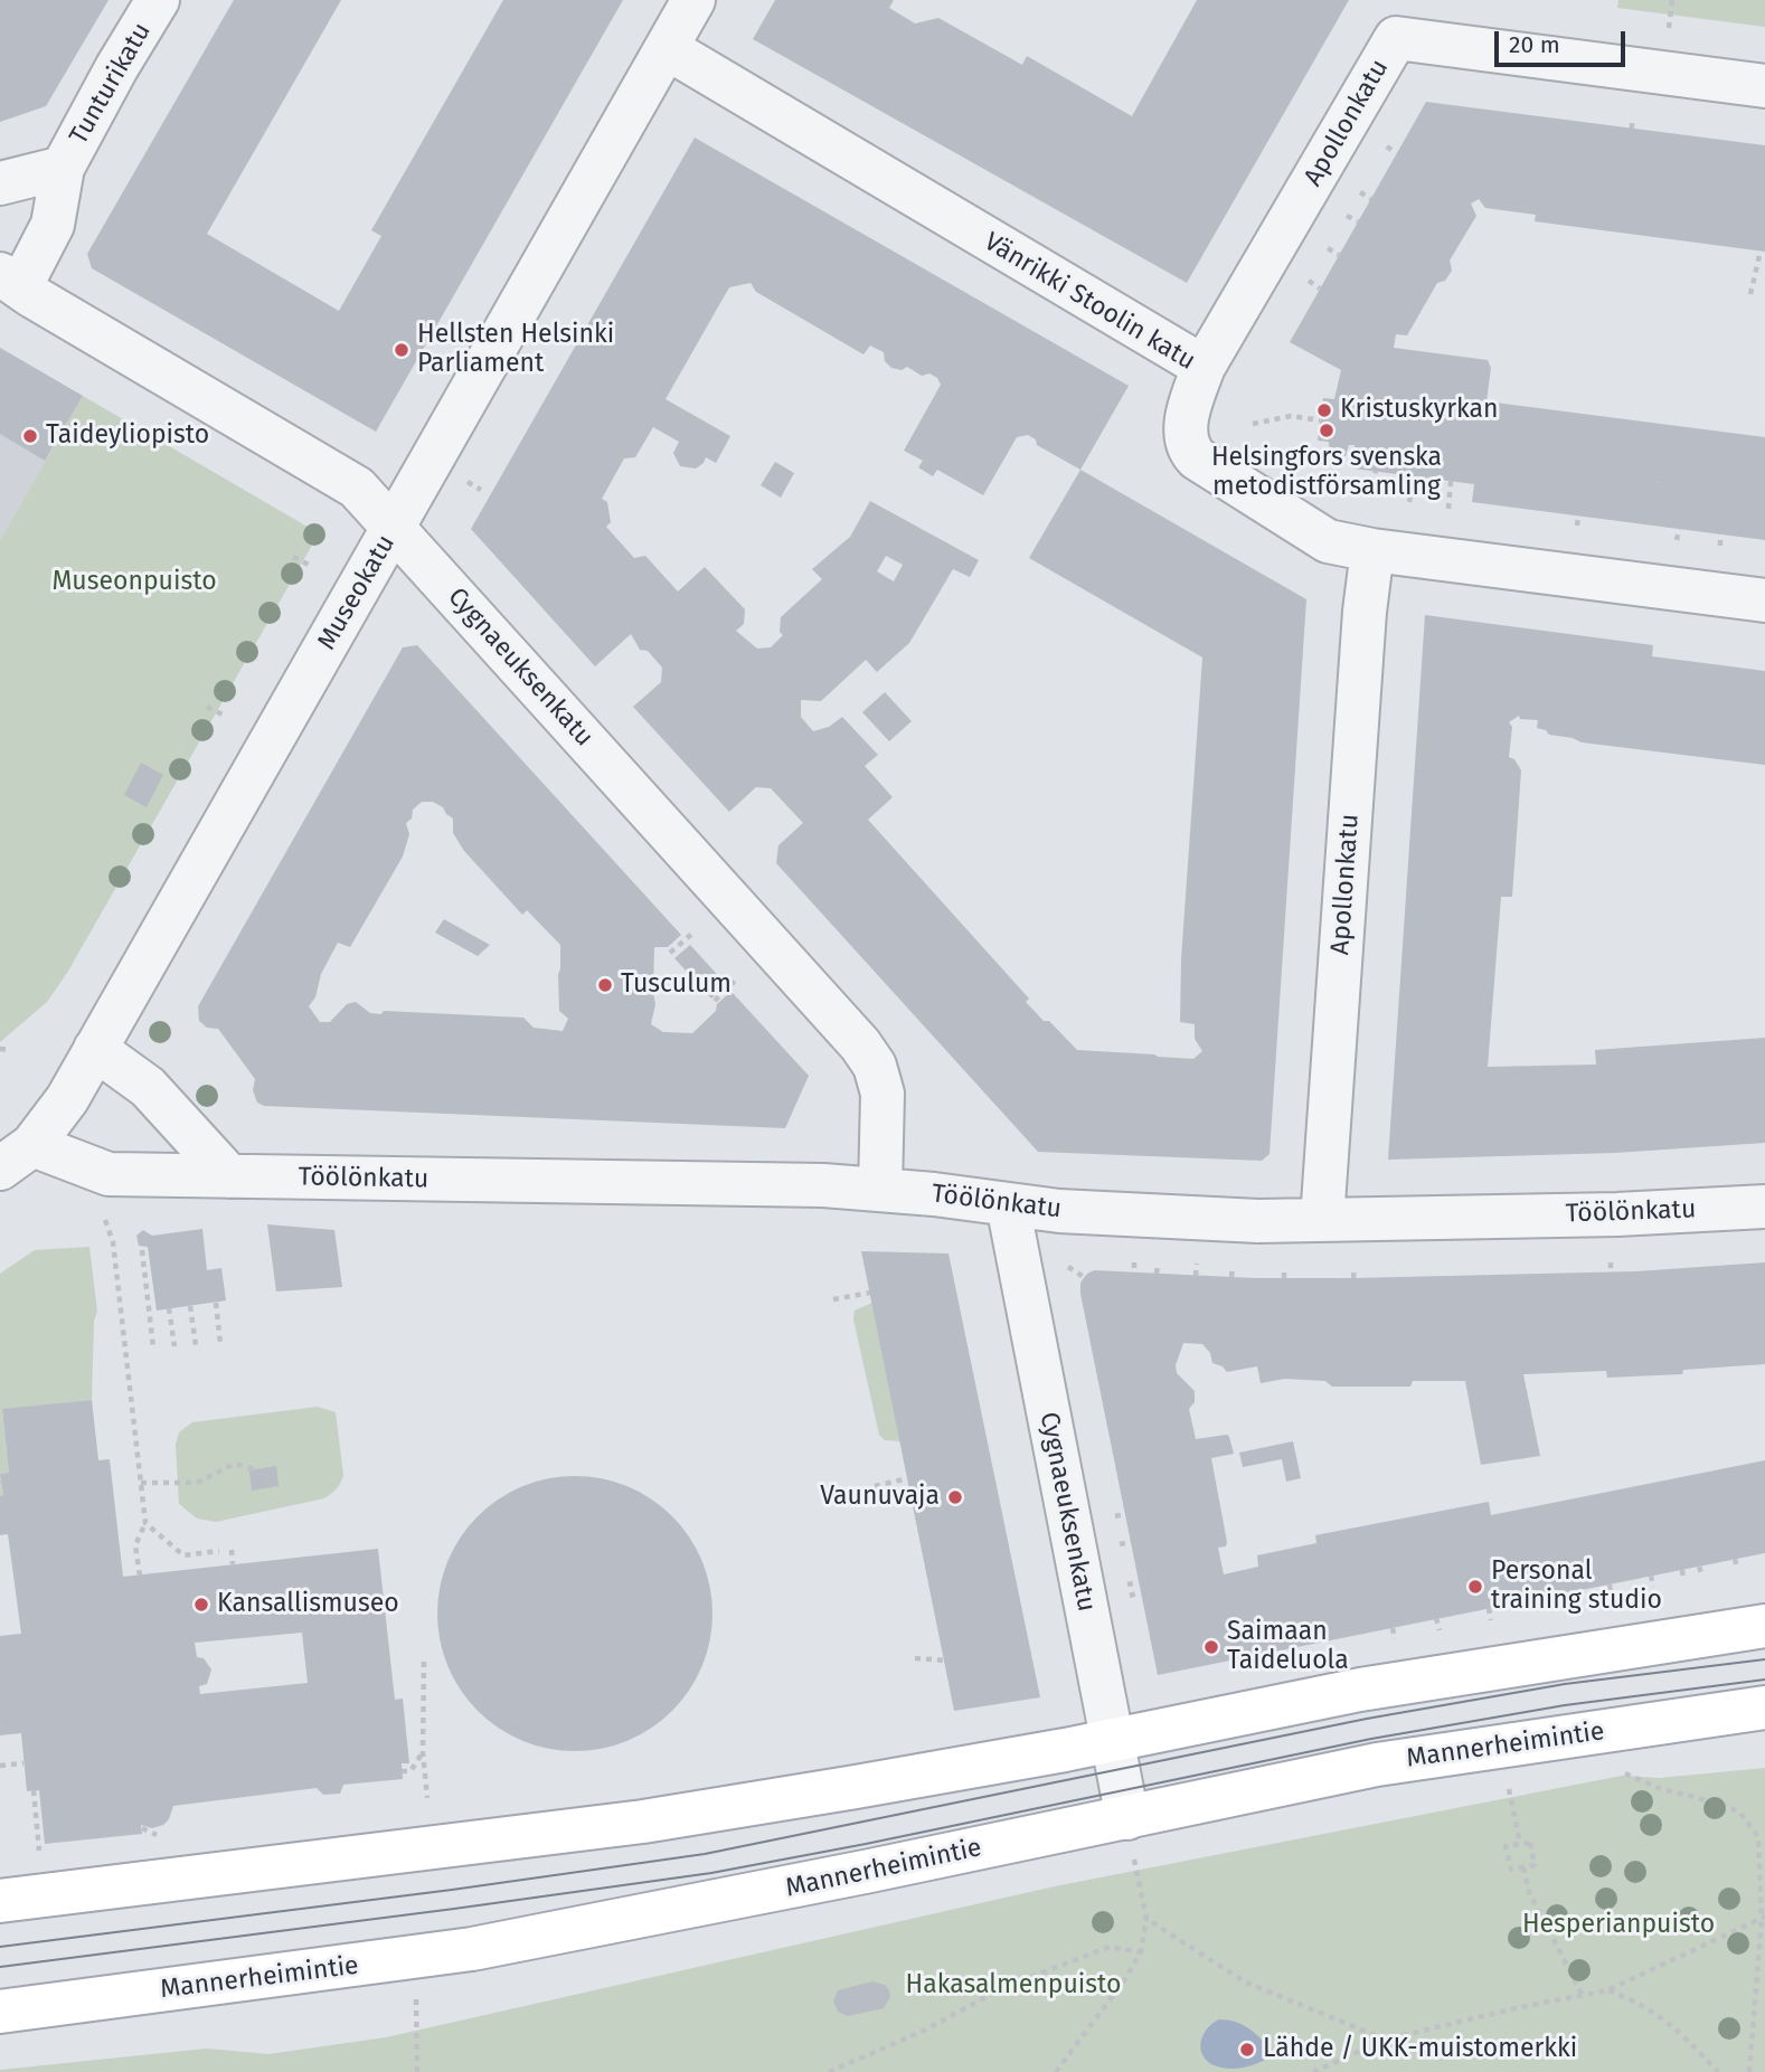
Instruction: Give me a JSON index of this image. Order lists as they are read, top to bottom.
{
  "streets": {
    "main road": ["Mannerheimintie"],
    "street": [
      "Tunturikatu",
      "Apollonkatu",
      "Vänrikki Stoolin katu",
      "Museokatu",
      "Cygnaeuksenkatu",
      "Töölönkatu"
    ]
  },
  "crossings": [
    ["Tunturikatu", "Cygnaeuksenkatu"],
    ["Apollonkatu", "Vänrikki Stoolin katu"],
    ["Apollonkatu", "Töölönkatu"],
    ["Vänrikki Stoolin katu", "Museokatu"],
    ["Museokatu", "Cygnaeuksenkatu"],
    ["Museokatu", "Töölönkatu"],
    ["Cygnaeuksenkatu", "Töölönkatu"],
    ["Cygnaeuksenkatu", "Mannerheimintie"]
  ],
  "parks": ["Museonpuisto", "Hesperianpuisto", "Hakasalmenpuisto"],
  "places": [
    "Hellsten Helsinki Parliament",
    "Kristuskyrkan",
    "Helsingfors svenska metodistförsamling",
    "Taideyliopisto",
    "Tusculum",
    "Vaunuvaja",
    "Personal training studio",
    "Kansallismuseo",
    "Saimaan Taideluola",
    "Lähde / UKK-muistomerkki"
  ],
  "scale_bar": "20 m"
}
